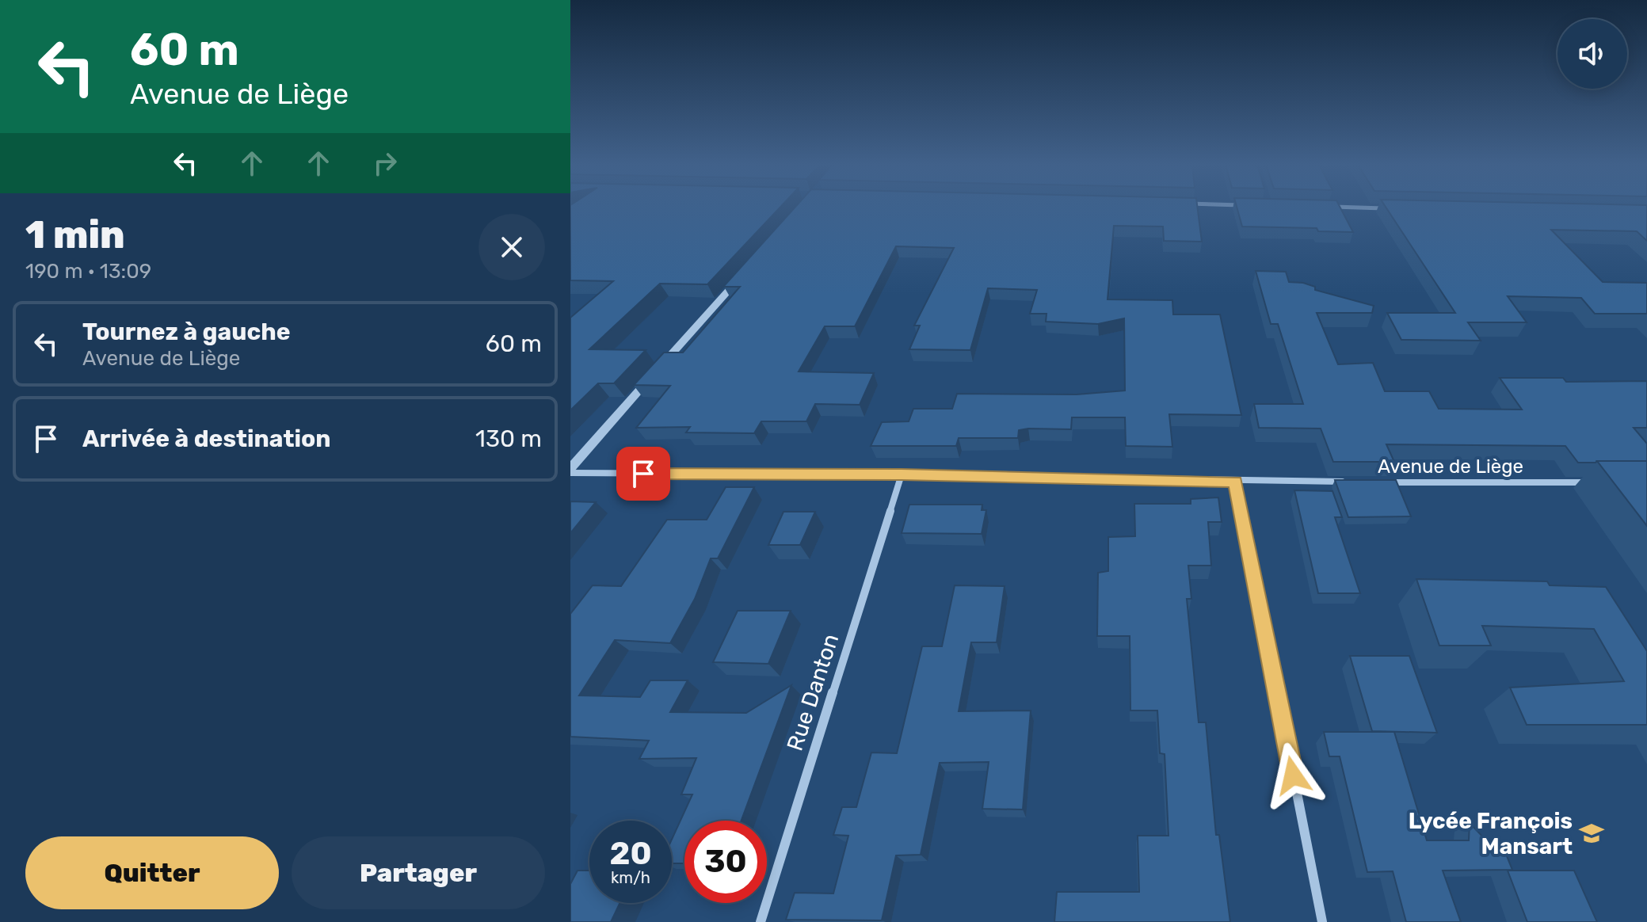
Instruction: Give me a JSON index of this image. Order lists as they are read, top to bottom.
{
  "streets": {
    "street": ["Avenue de Liège", "Rue Danton"]
  },
  "places": {
    "school or university": ["Lycée François Mansart"]
  },
  "page": {
    "turn": ["60 m", "Avenue de Liège"],
    "heading": ["1 min", "190 m · 13:09"],
    "list": [
      {
        "name": "Tournez à gauche",
        "note": "Avenue de Liège",
        "value": "60 m"
      },
      {
        "name": "Arrivée à destination",
        "value": "130 m"
      }
    ],
    "speed": "20 km/h",
    "limit": "30",
    "buttons": ["Quitter", "Partager"]
  }
}
